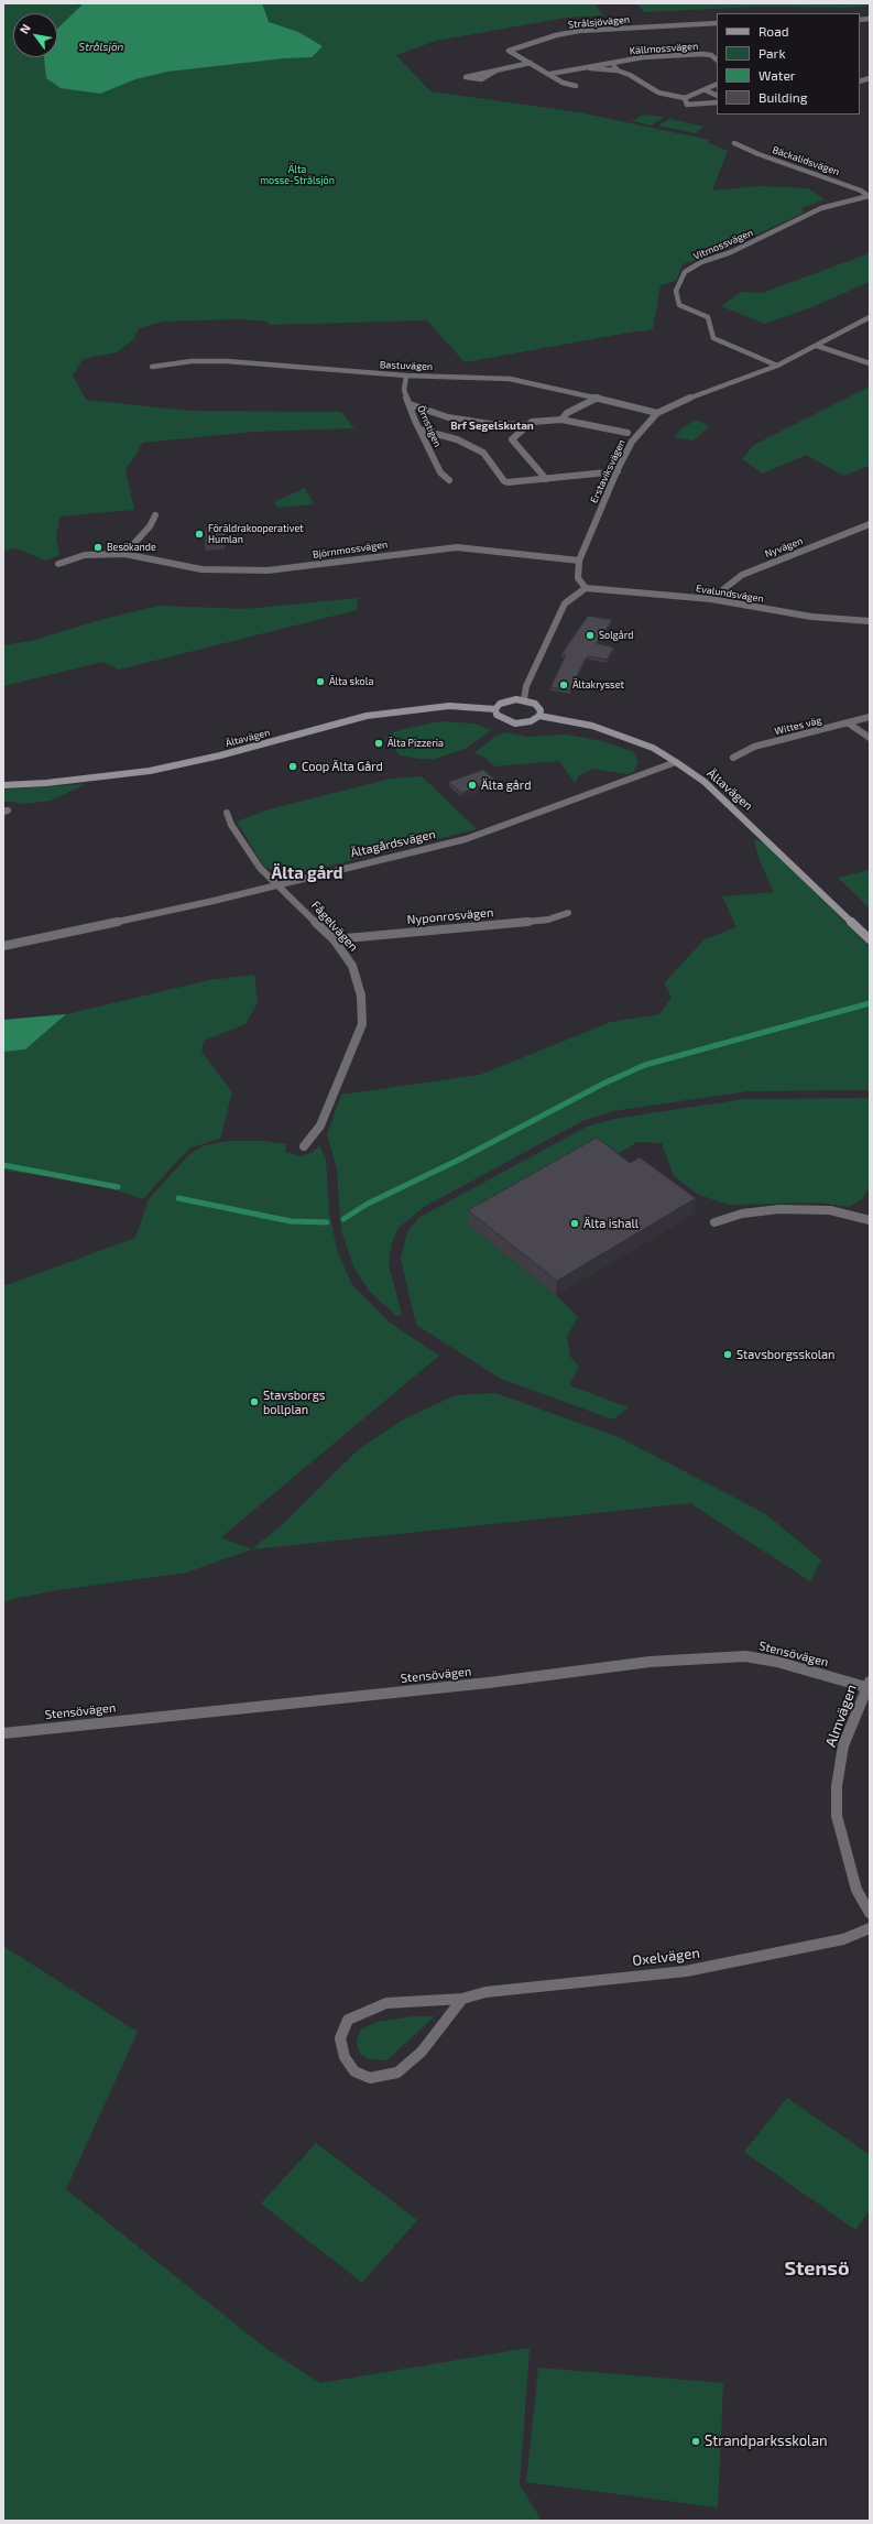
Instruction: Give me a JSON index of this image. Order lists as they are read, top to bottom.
{
  "streets": {
    "main road": ["Ältavägen"],
    "street": [
      "Strålsjövägen",
      "Källmossvägen",
      "Bäckalidsvägen",
      "Vitmossvägen",
      "Bastuvägen",
      "Örnstigen",
      "Erstaviksvägen",
      "Nyvägen",
      "Björnmossvägen",
      "Evalundsvägen",
      "Wittes väg",
      "Ältagårdsvägen",
      "Nyponrosvägen",
      "Fågelvägen",
      "Stensövägen",
      "Almvägen",
      "Oxelvägen"
    ]
  },
  "crossings": [
    ["Bäckalidsvägen", "Vitmossvägen"],
    ["Vitmossvägen", "Erstaviksvägen"],
    ["Bastuvägen", "Örnstigen"],
    ["Bastuvägen", "Erstaviksvägen"],
    ["Erstaviksvägen", "Björnmossvägen"],
    ["Erstaviksvägen", "Evalundsvägen"],
    ["Nyvägen", "Evalundsvägen"],
    ["Ältavägen", "Ältagårdsvägen"],
    ["Ältagårdsvägen", "Fågelvägen"],
    ["Nyponrosvägen", "Fågelvägen"],
    ["Stensövägen", "Almvägen"]
  ],
  "districts": ["Brf Segelskutan", "Älta gård", "Stensö"],
  "water": ["Strålsjön"],
  "parks": ["Älta mosse-Strålsjön"],
  "places": [
    "Föräldrakooperativet Humlan",
    "Besökande",
    "Solgård",
    "Älta skola",
    "Ältakrysset",
    "Älta Pizzeria",
    "Coop Älta Gård",
    "Älta gård",
    "Älta ishall",
    "Stavsborgsskolan",
    "Stavsborgs bollplan",
    "Strandparksskolan"
  ],
  "legend": [
    "Road",
    "Park",
    "Water",
    "Building"
  ],
  "north": "top left"
}
